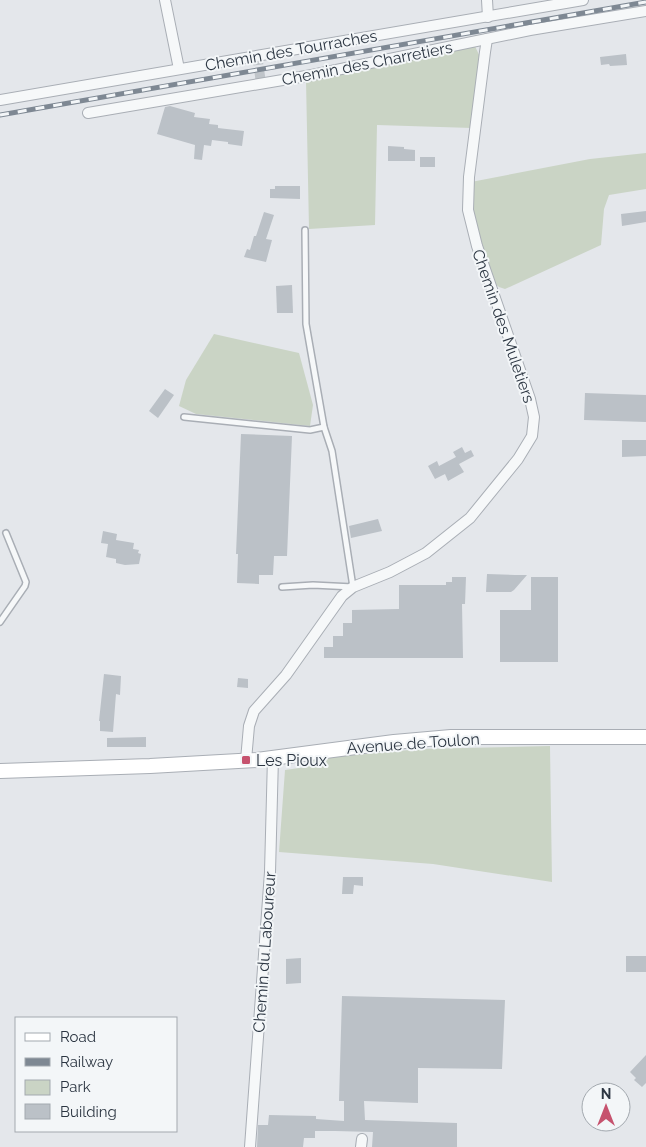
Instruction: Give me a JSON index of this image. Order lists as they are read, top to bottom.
{
  "streets": {
    "main road": ["Avenue de Toulon"],
    "street": [
      "Chemin des Tourraches",
      "Chemin des Charretiers",
      "Chemin des Muletiers",
      "Chemin du Laboureur"
    ]
  },
  "crossings": [
    ["Chemin des Charretiers", "Chemin des Muletiers"],
    ["Chemin des Muletiers", "Avenue de Toulon"],
    ["Avenue de Toulon", "Chemin du Laboureur"]
  ],
  "places": {
    "transit": ["Les Pioux"]
  },
  "legend": [
    "Road",
    "Railway",
    "Park",
    "Building"
  ],
  "north": "top"
}
